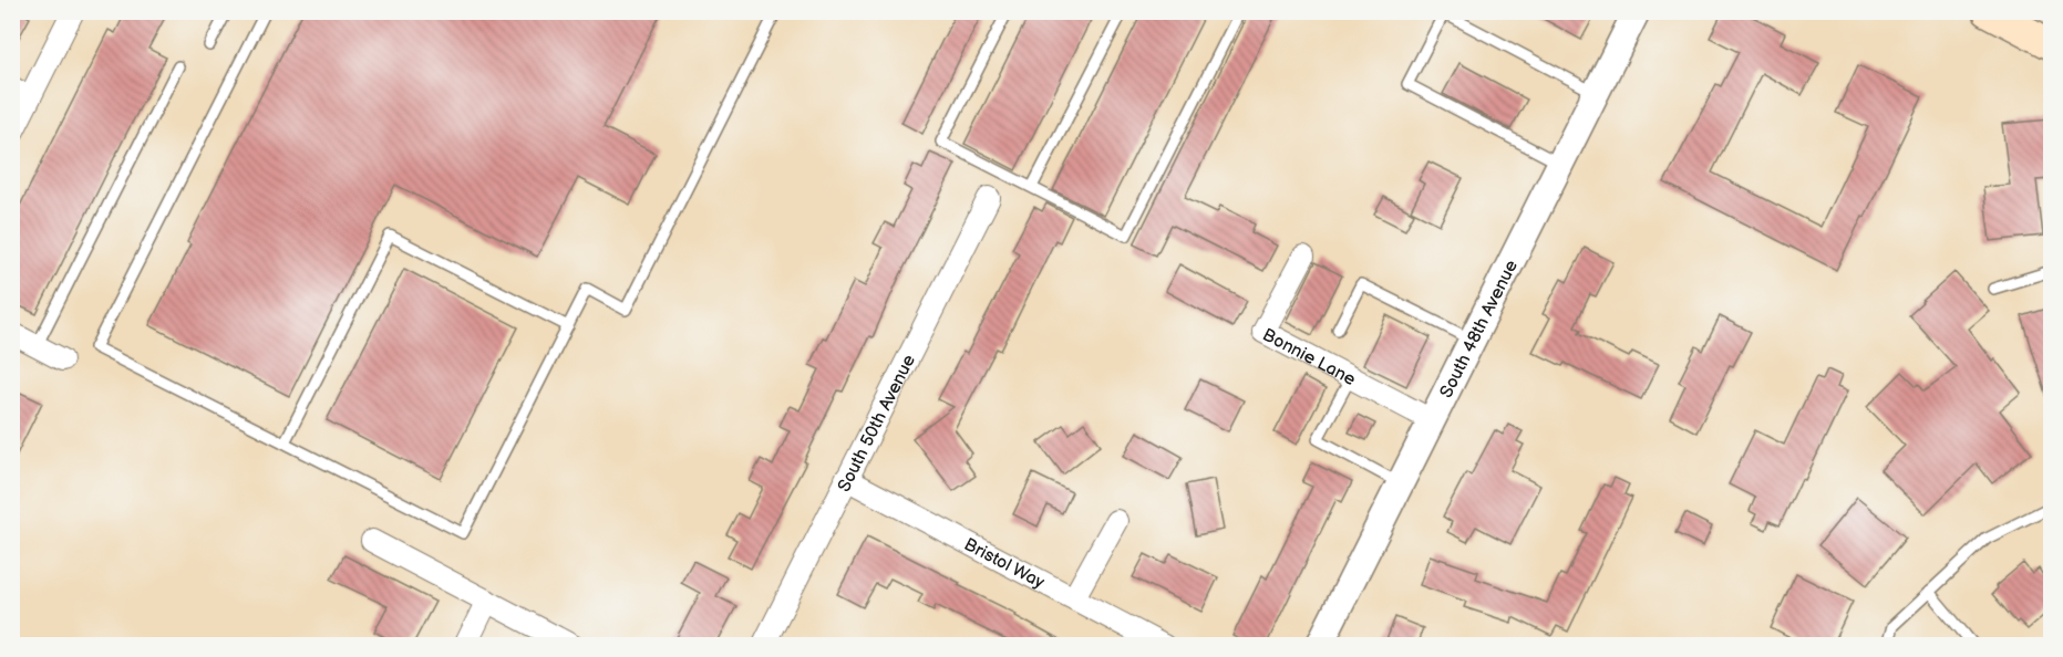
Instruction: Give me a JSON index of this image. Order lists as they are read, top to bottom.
{
  "streets": {
    "street": [
      "South 48th Avenue",
      "Bonnie Lane",
      "South 50th Avenue",
      "Bristol Way"
    ]
  },
  "crossings": [
    ["South 48th Avenue", "Bonnie Lane"],
    ["South 50th Avenue", "Bristol Way"]
  ]
}
